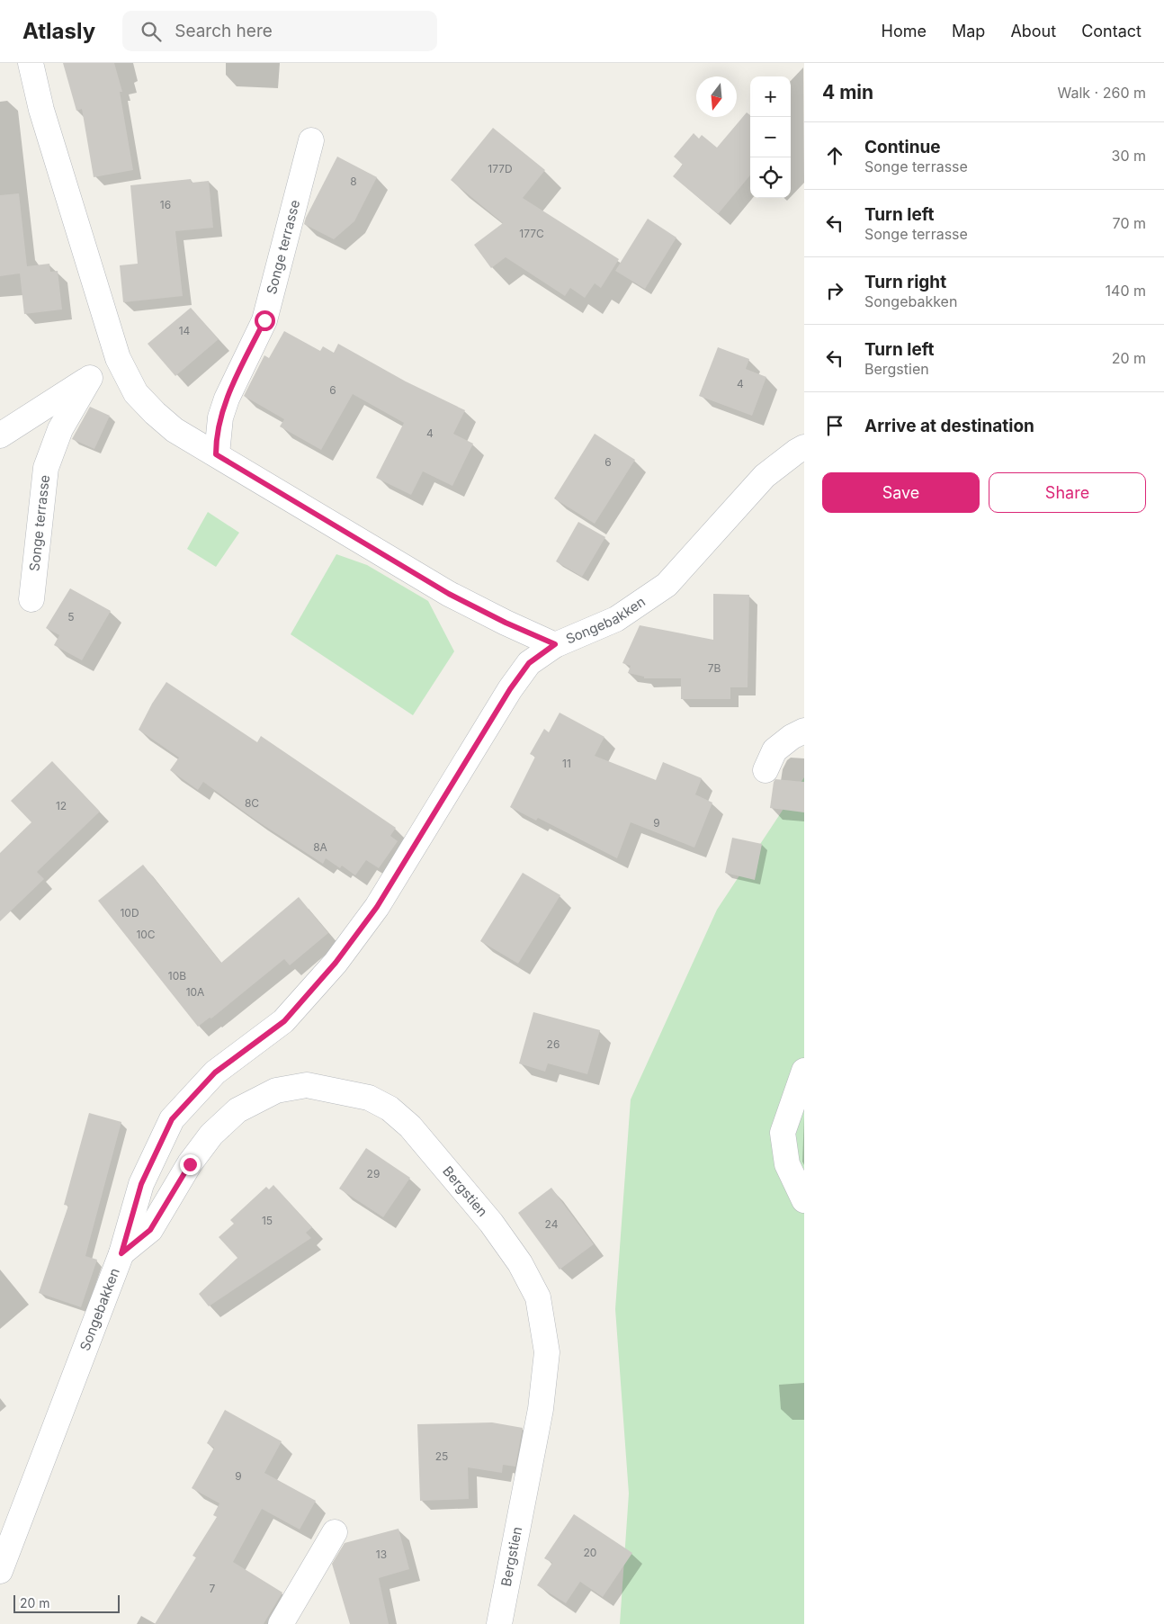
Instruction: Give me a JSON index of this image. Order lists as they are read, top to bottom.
{
  "streets": {
    "street": ["Songe terrasse", "Songebakken", "Bergstien"]
  },
  "crossings": [
    ["Songebakken", "Bergstien"]
  ],
  "house_numbers": [
    "177D",
    "8",
    "16",
    "177C",
    "14",
    "4",
    "6",
    "4",
    "6",
    "5",
    "7B",
    "11",
    "8C",
    "12",
    "9",
    "8A",
    "10D",
    "10C",
    "10B",
    "10A",
    "26",
    "29",
    "15",
    "24",
    "25",
    "9",
    "20",
    "13",
    "7"
  ],
  "scale_bar": "20 m",
  "north": "bottom",
  "page": {
    "header": "Atlasly",
    "search": "Search here",
    "nav": [
      "Home",
      "Map",
      "About",
      "Contact"
    ],
    "heading": ["4 min", "Walk · 260 m"],
    "map_buttons": ["+", "−"],
    "list": [
      ["Continue", "Songe terrasse", "30 m"],
      ["Turn left", "Songe terrasse", "70 m"],
      ["Turn right", "Songebakken", "140 m"],
      ["Turn left", "Bergstien", "20 m"],
      "Arrive at destination"
    ],
    "buttons": ["Save", "Share"],
    "scale": "20 m"
  }
}
